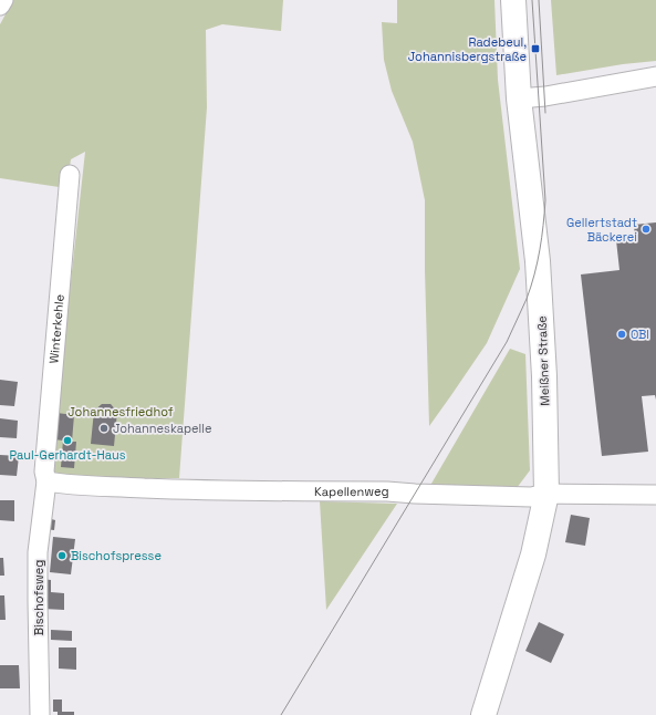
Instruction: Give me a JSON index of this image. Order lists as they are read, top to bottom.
{
  "streets": {
    "main road": ["Meißner Straße"],
    "street": ["Winterkehle", "Kapellenweg", "Bischofsweg"]
  },
  "crossings": [
    ["Winterkehle", "Kapellenweg"],
    ["Winterkehle", "Bischofsweg"],
    ["Meißner Straße", "Kapellenweg"],
    ["Kapellenweg", "Bischofsweg"]
  ],
  "parks": ["Johannesfriedhof"],
  "places": {
    "transit": ["Radebeul, Johannisbergstraße"],
    "other": [
      "Gellertstadt Bäckerei",
      "OBI",
      "Johanneskapelle",
      "Paul-Gerhardt-Haus",
      "Bischofspresse"
    ]
  }
}
